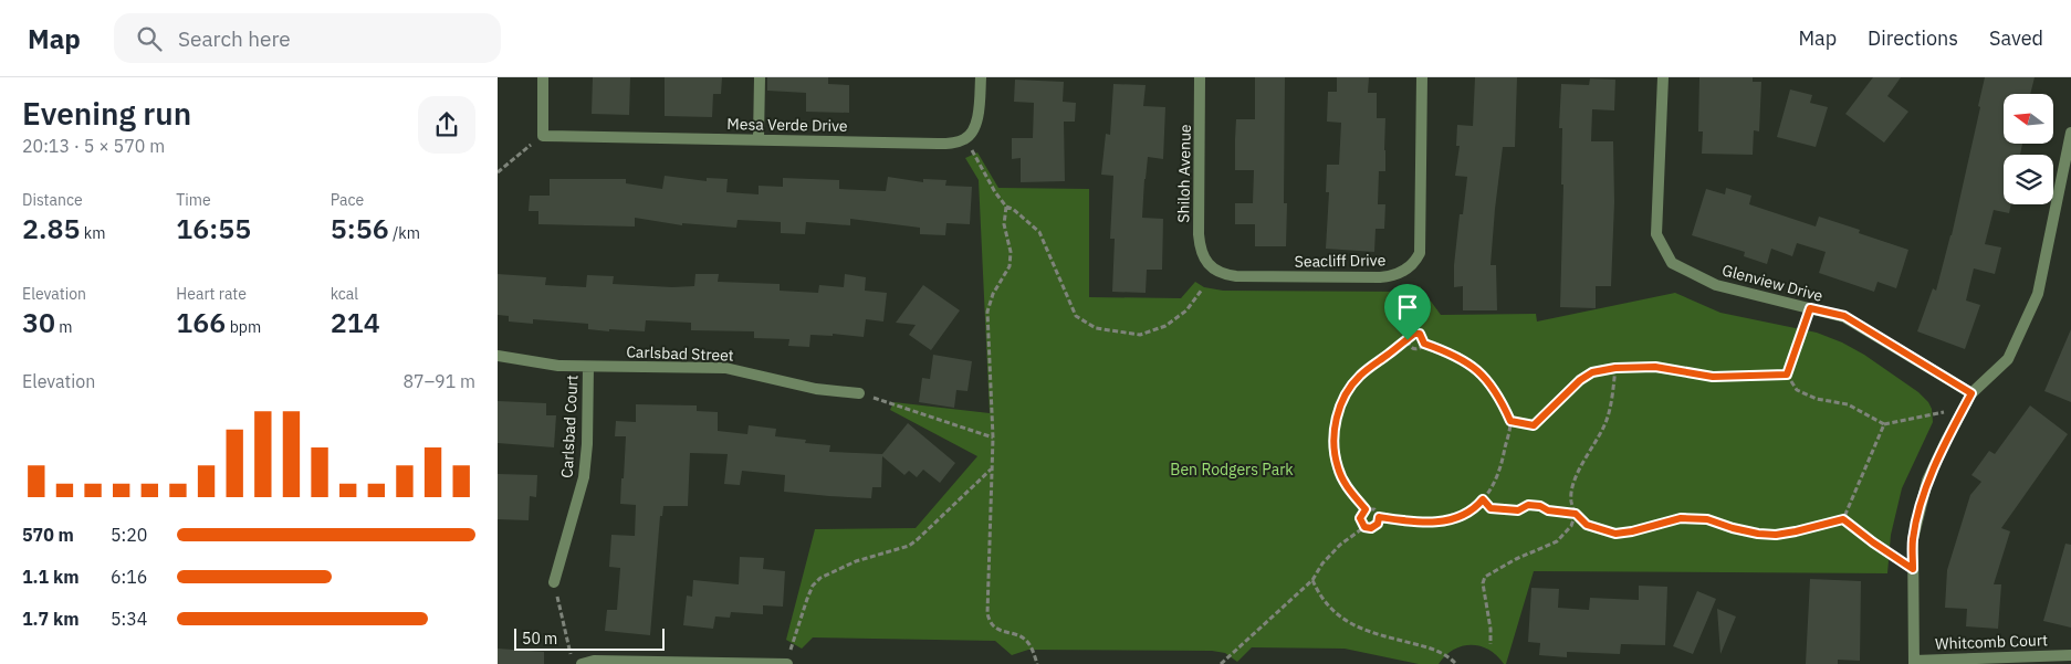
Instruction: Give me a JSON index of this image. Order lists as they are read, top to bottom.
{
  "streets": {
    "street": [
      "Mesa Verde Drive",
      "Shiloh Avenue",
      "Seacliff Drive",
      "Glenview Drive",
      "Carlsbad Street",
      "Carlsbad Court",
      "Whitcomb Court"
    ]
  },
  "crossings": [
    ["Shiloh Avenue", "Seacliff Drive"],
    ["Carlsbad Street", "Carlsbad Court"]
  ],
  "parks": ["Ben Rodgers Park"],
  "scale_bar": "50 m",
  "north": "left",
  "page": {
    "header": "Map",
    "search": "Search here",
    "nav": ["Map", "Directions", "Saved"],
    "heading": ["Evening run", "20:13 · 5 × 570 m"],
    "stats": [
      ["Distance", "2.85 km"],
      ["Time", "16:55"],
      ["Pace", "5:56 /km"],
      ["Elevation", "30 m"],
      ["Heart rate", "166 bpm"],
      ["kcal", "214"]
    ],
    "chart": ["Elevation", "87–91 m"],
    "list": [
      {
        "name": "570 m",
        "note": "5:20"
      },
      {
        "name": "1.1 km",
        "note": "6:16"
      },
      {
        "name": "1.7 km",
        "note": "5:34"
      }
    ],
    "scale": "50 m"
  }
}
